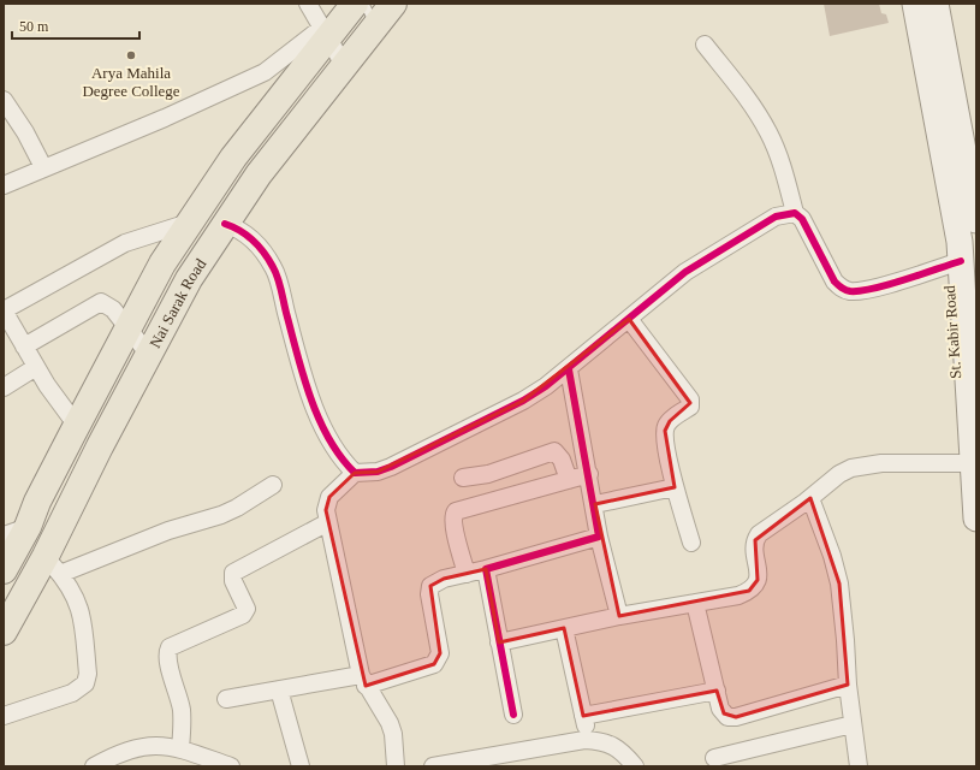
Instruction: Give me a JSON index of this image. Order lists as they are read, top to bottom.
{
  "streets": {
    "main road": ["Nai Sarak Road", "St. Kabir Road"]
  },
  "places": ["Arya Mahila Degree College"],
  "scale_bar": "50 m"
}
